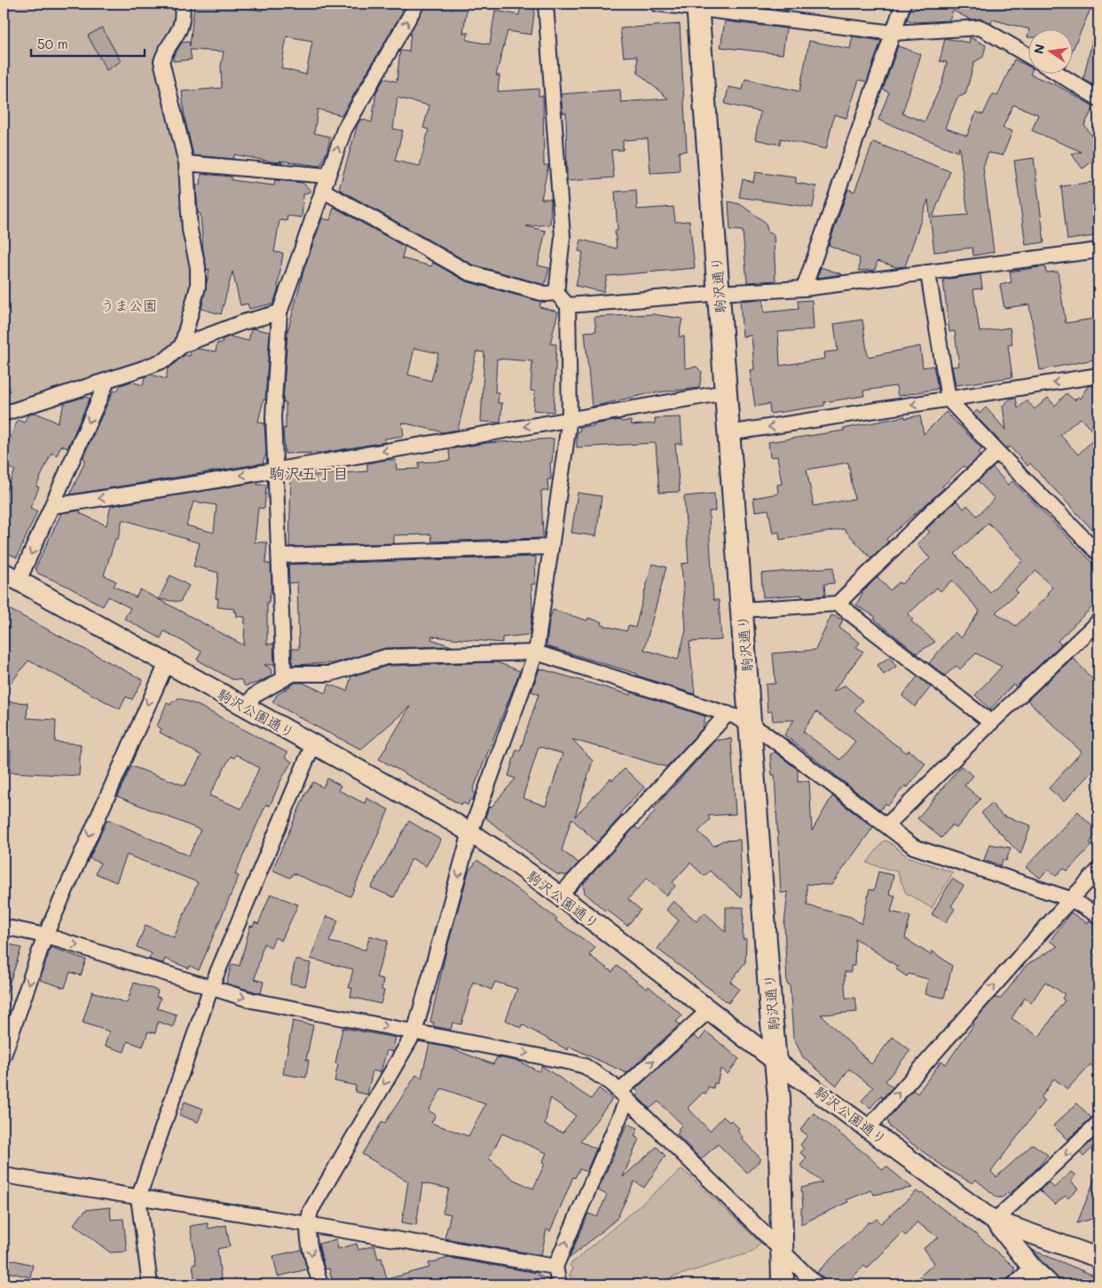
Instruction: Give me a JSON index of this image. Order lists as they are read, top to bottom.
{
  "streets": {
    "main road": ["駒沢通り"],
    "street": ["駒沢公園通り"]
  },
  "crossings": [
    ["駒沢通り", "駒沢公園通り"]
  ],
  "districts": ["駒沢五丁目"],
  "parks": ["うま公園"],
  "scale_bar": "50 m",
  "north": "left"
}
